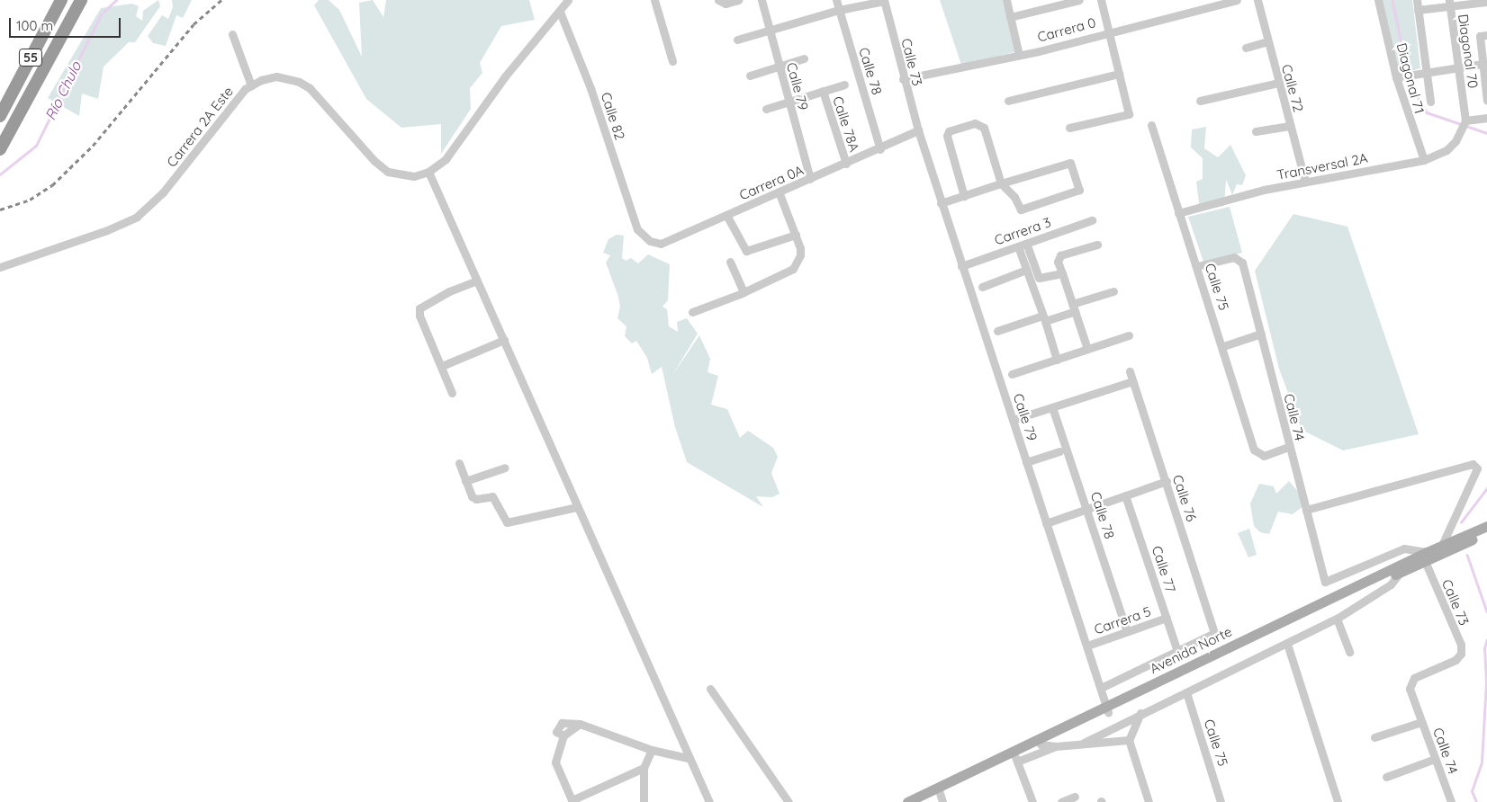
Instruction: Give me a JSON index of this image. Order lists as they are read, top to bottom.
{
  "streets": {
    "highway": ["55"],
    "main road": ["Avenida Norte"],
    "street": [
      "Carrera 0",
      "Diagonal 70",
      "Calle 73",
      "Calle 78",
      "Diagonal 71",
      "Calle 79",
      "Calle 72",
      "Calle 82",
      "Calle 78A",
      "Carrera 2A Este",
      "Transversal 2A",
      "Carrera 0A",
      "Carrera 3",
      "Calle 75",
      "Calle 74",
      "Calle 76",
      "Calle 77",
      "Carrera 5"
    ]
  },
  "crossings": [
    ["Carrera 0", "Calle 73"],
    ["Diagonal 70", "Transversal 2A"],
    ["Calle 73", "Calle 79"],
    ["Calle 73", "Carrera 0A"],
    ["Calle 73", "Calle 74"],
    ["Calle 73", "Avenida Norte"],
    ["Calle 78", "Carrera 0A"],
    ["Calle 78", "Carrera 5"],
    ["Diagonal 71", "Transversal 2A"],
    ["Calle 79", "Carrera 0A"],
    ["Calle 79", "Carrera 3"],
    ["Calle 79", "Carrera 5"],
    ["Calle 79", "Avenida Norte"],
    ["Calle 72", "Transversal 2A"],
    ["Calle 82", "Carrera 0A"],
    ["Calle 78A", "Carrera 0A"],
    ["Transversal 2A", "Calle 75"],
    ["Calle 75", "Calle 74"],
    ["Calle 74", "Avenida Norte"],
    ["Calle 76", "Calle 77"],
    ["Calle 77", "Carrera 5"]
  ],
  "water": ["Río Chulo"],
  "scale_bar": "100 m"
}
